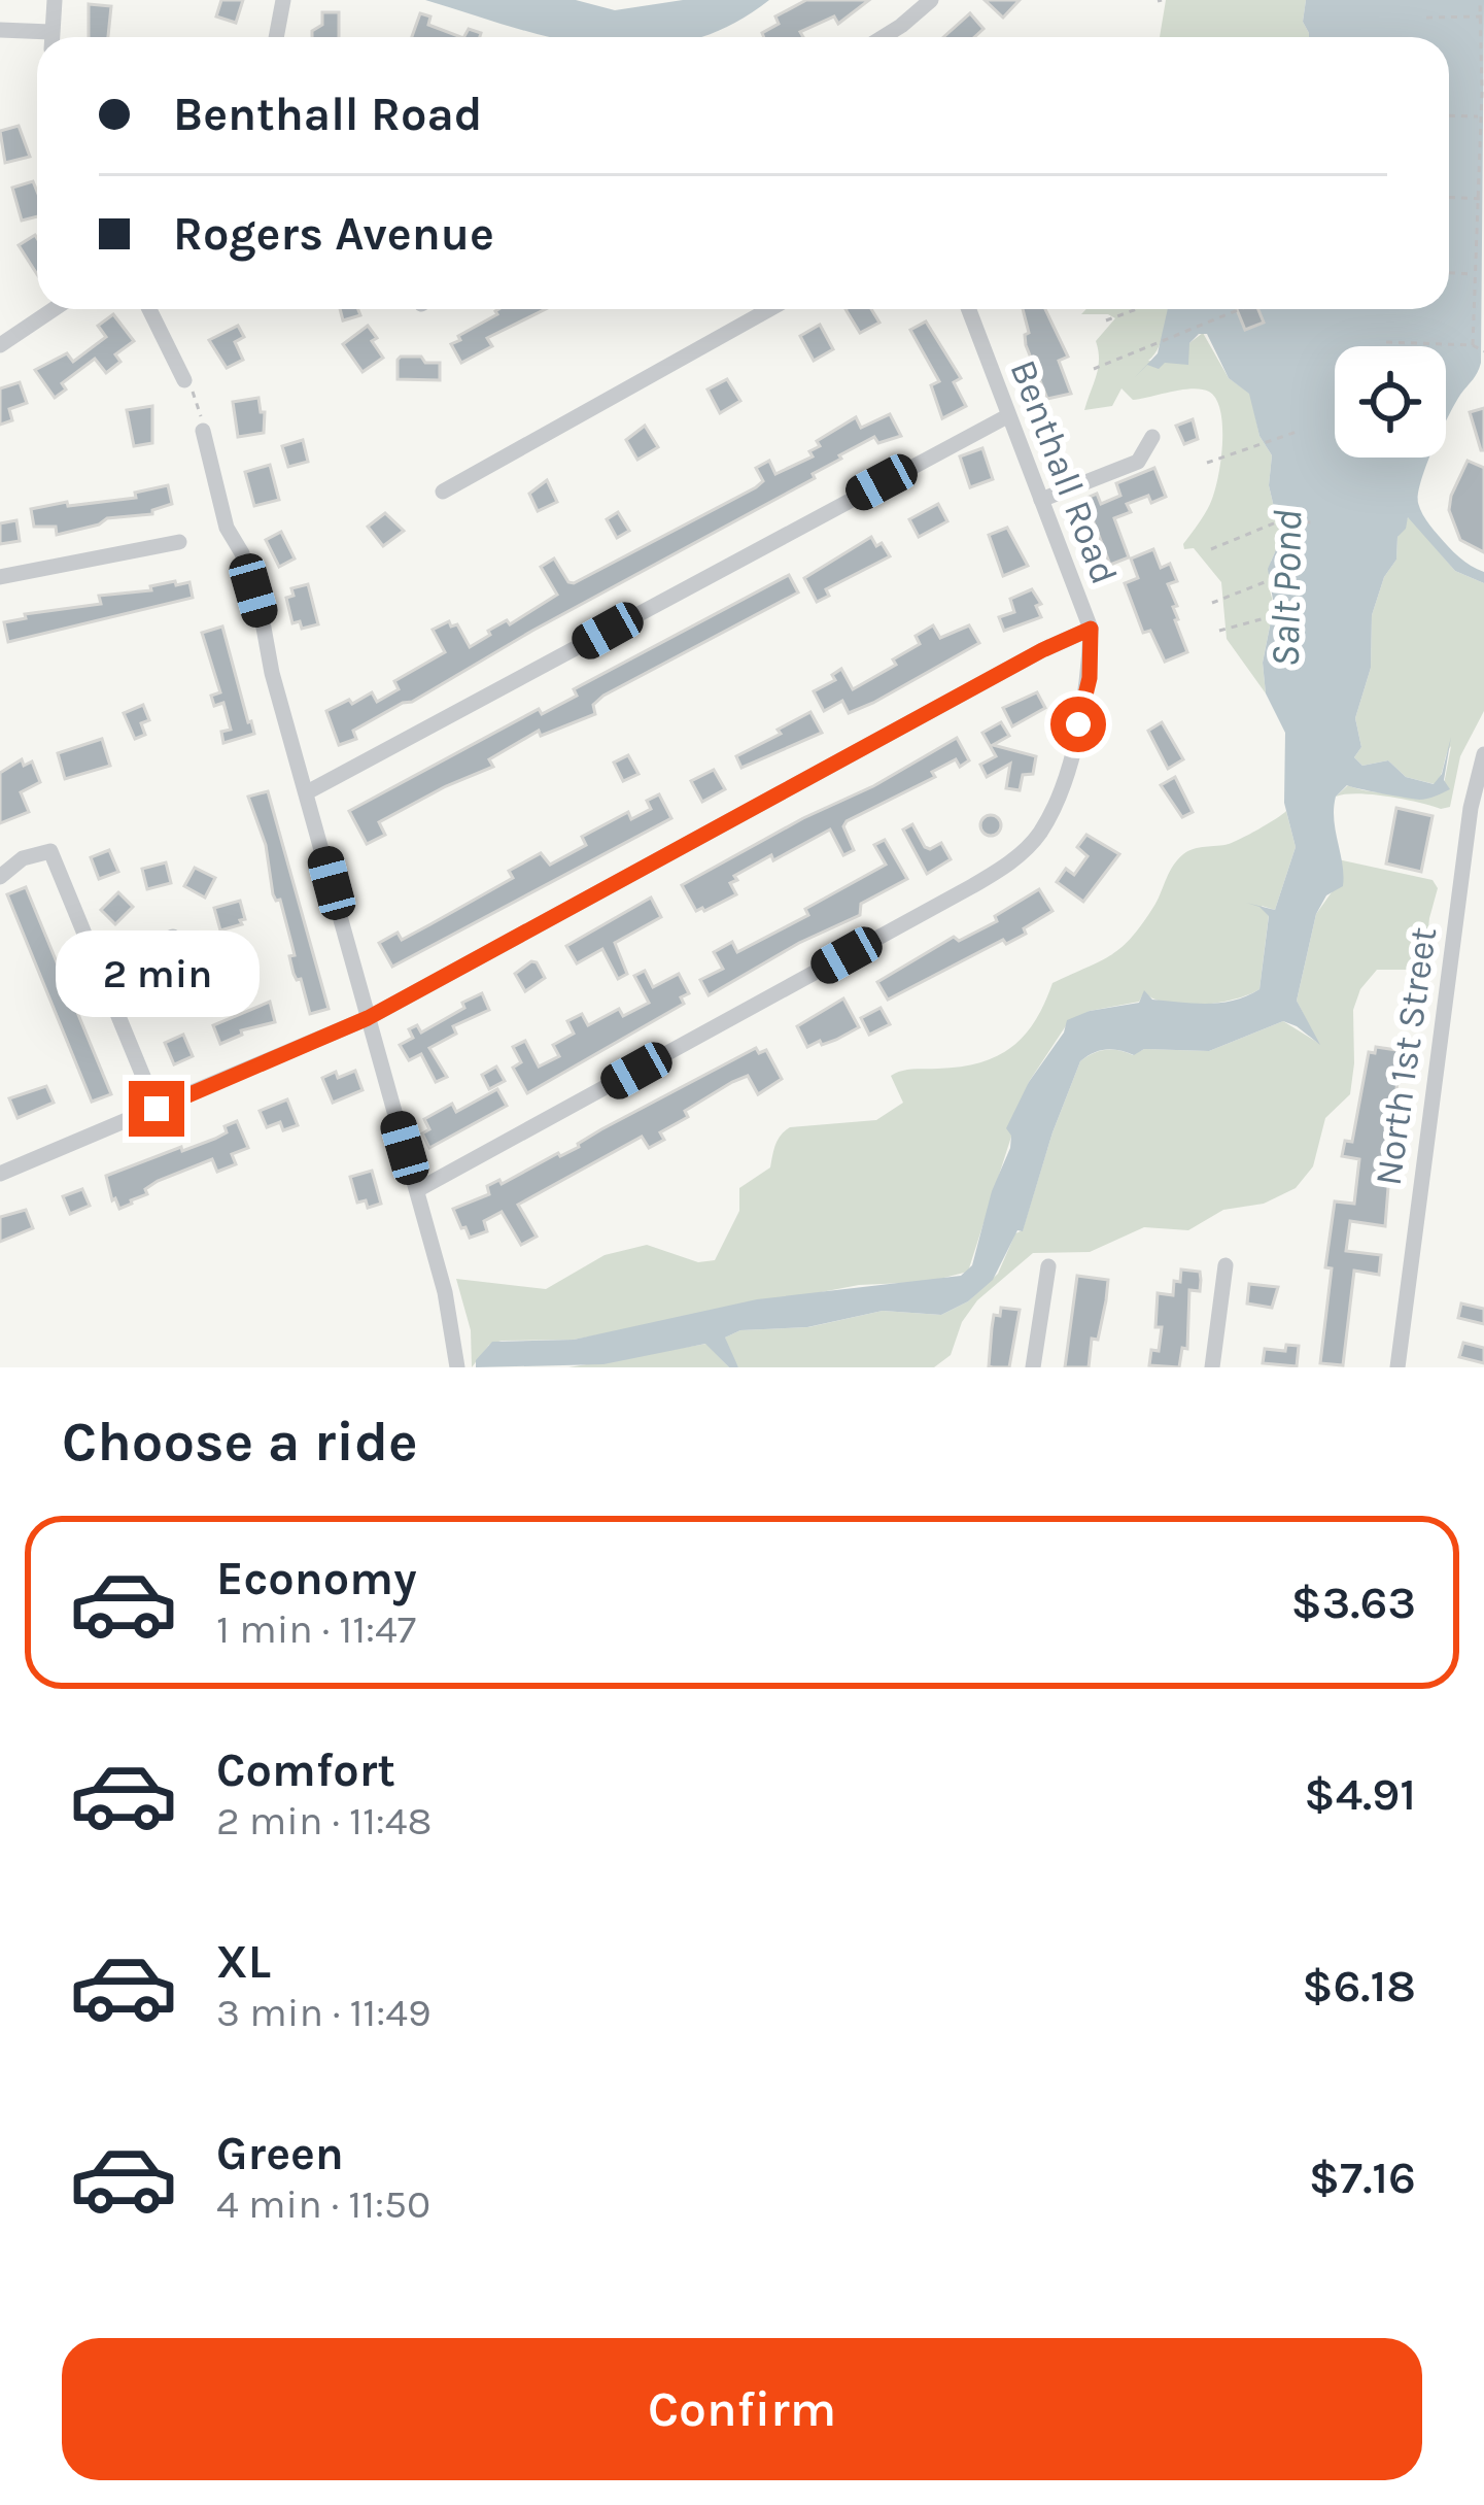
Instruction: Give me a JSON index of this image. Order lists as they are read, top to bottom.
{
  "streets": {
    "street": ["Benthall Road", "North 1st Street"]
  },
  "water": ["Salt Pond"],
  "page": {
    "banner": ["Benthall Road", "Rogers Avenue"],
    "bubble": "2 min",
    "heading": "Choose a ride",
    "list": [
      {
        "name": "Economy",
        "note": "1 min · 11:47",
        "value": "$3.63"
      },
      {
        "name": "Comfort",
        "note": "2 min · 11:48",
        "value": "$4.91"
      },
      {
        "name": "XL",
        "note": "3 min · 11:49",
        "value": "$6.18"
      },
      {
        "name": "Green",
        "note": "4 min · 11:50",
        "value": "$7.16"
      }
    ],
    "buttons": "Confirm"
  }
}
